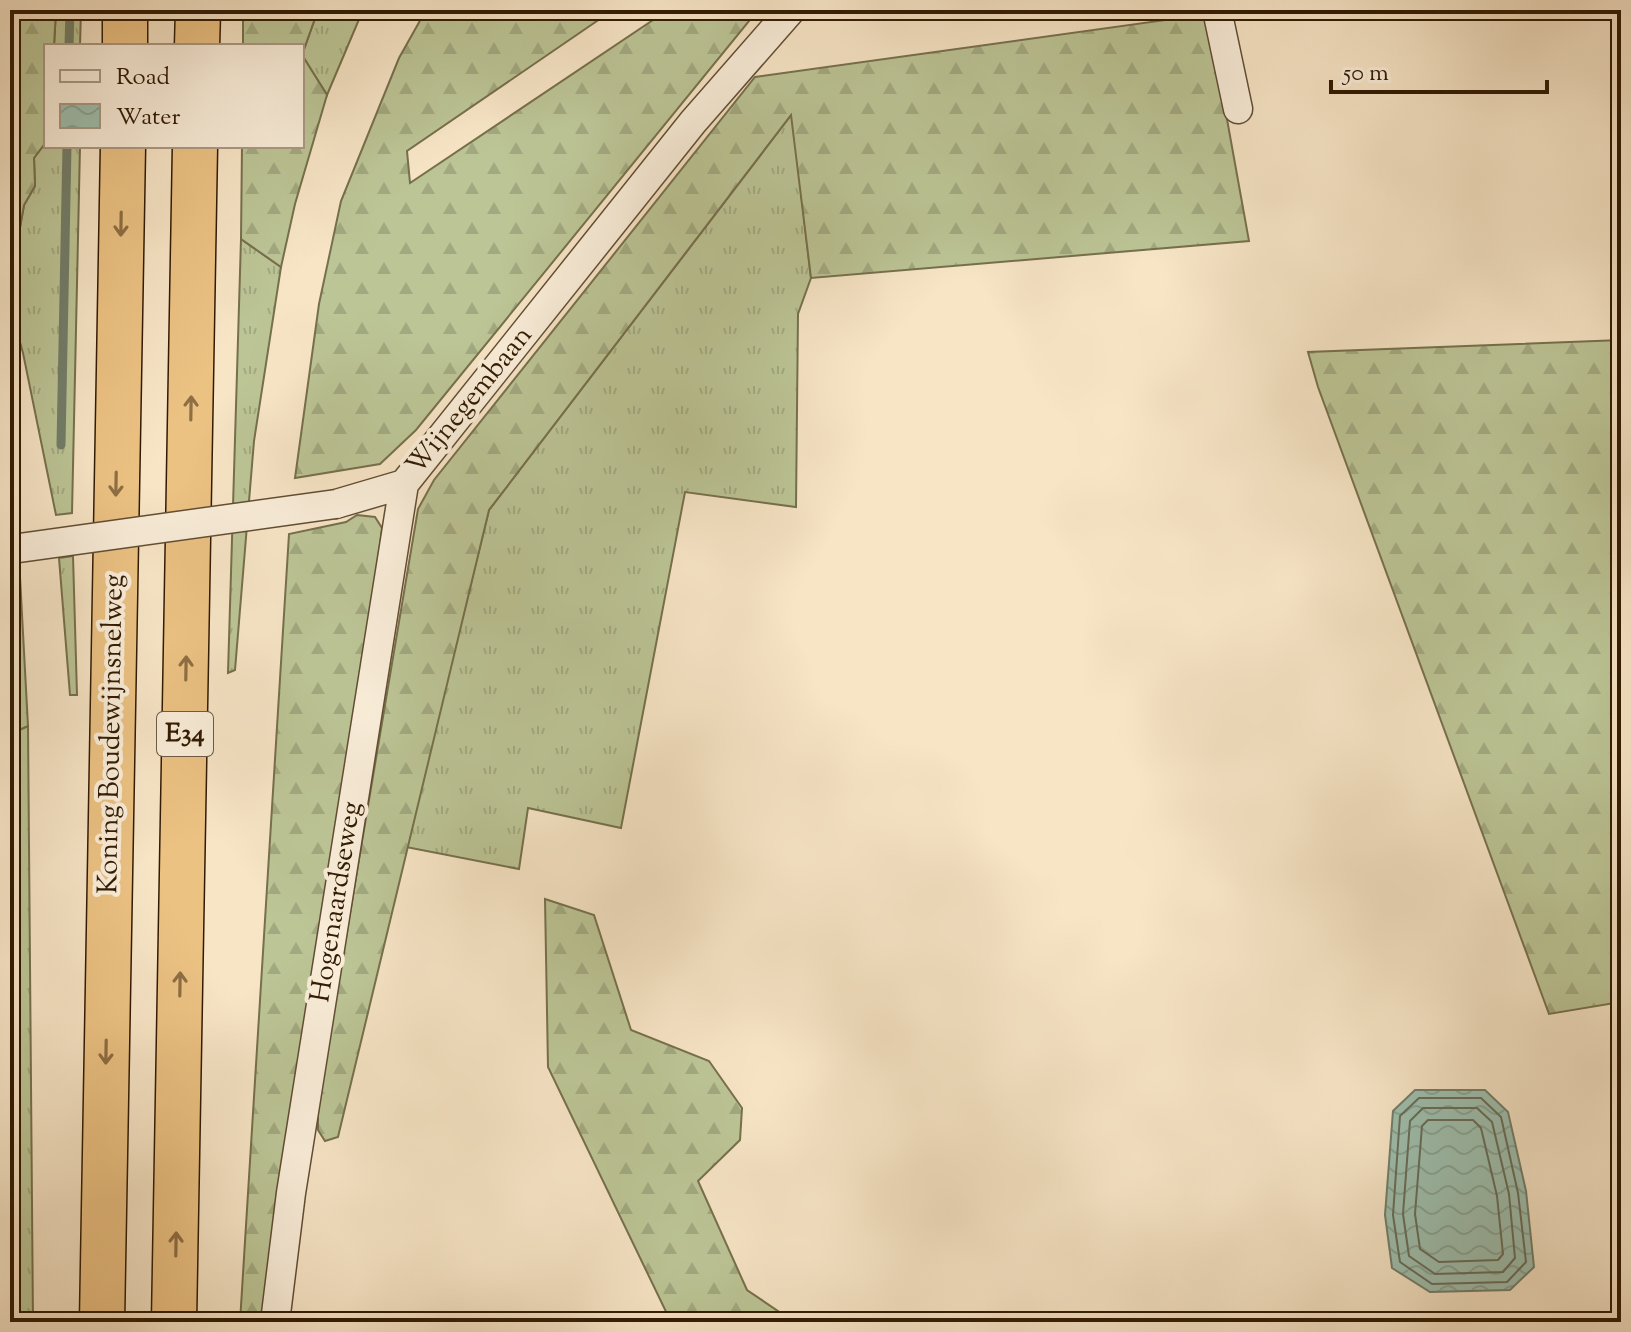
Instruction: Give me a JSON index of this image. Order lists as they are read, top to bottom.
{
  "streets": {
    "highway": ["Koning Boudewijnsnelweg", "E34"],
    "street": ["Wijnegembaan", "Hogenaardseweg"]
  },
  "crossings": [
    ["Wijnegembaan", "Hogenaardseweg"]
  ],
  "legend": ["Road", "Water"],
  "scale_bar": "50 m"
}
